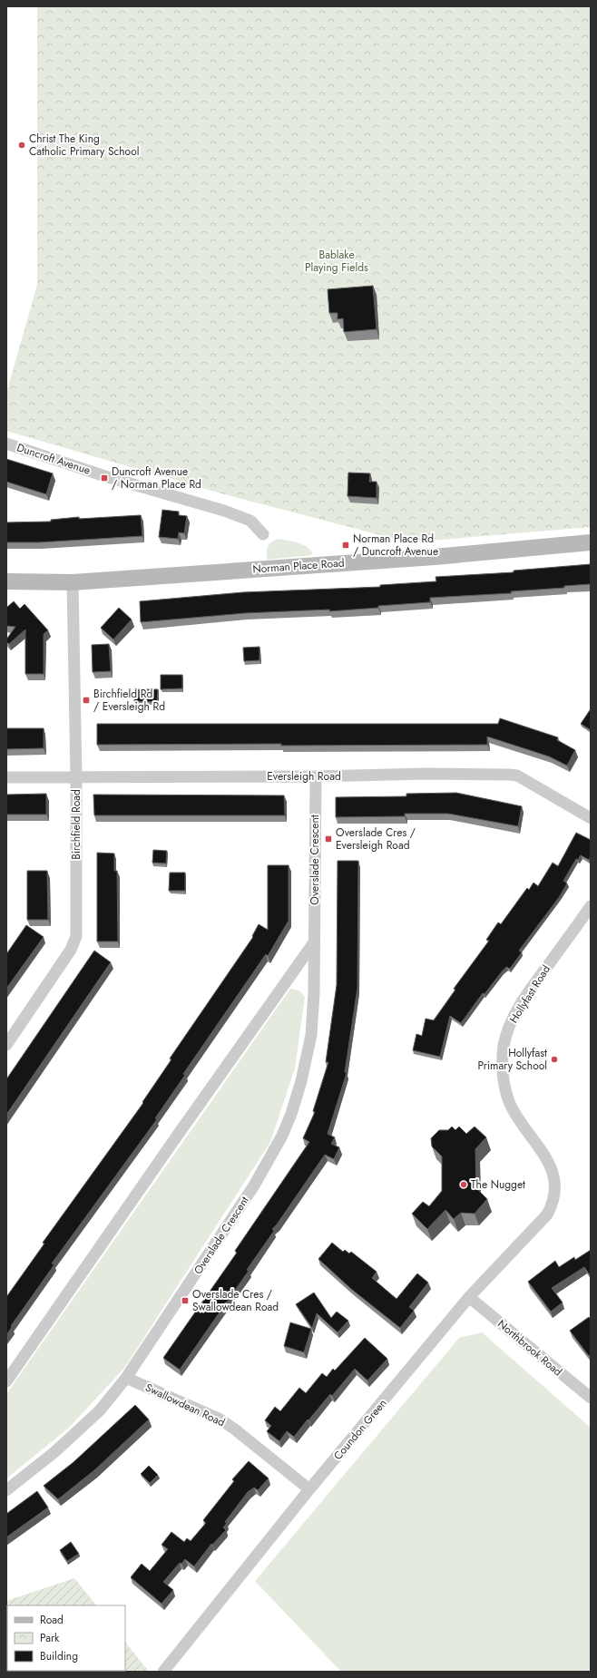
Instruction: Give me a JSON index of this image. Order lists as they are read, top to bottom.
{
  "streets": {
    "street": [
      "Duncroft Avenue",
      "Norman Place Road",
      "Eversleigh Road",
      "Birchfield Road",
      "Overslade Crescent",
      "Hollyfast Road",
      "Northbrook Road",
      "Swallowdean Road",
      "Coundon Green"
    ]
  },
  "crossings": [
    ["Norman Place Road", "Birchfield Road"],
    ["Eversleigh Road", "Birchfield Road"],
    ["Eversleigh Road", "Overslade Crescent"],
    ["Overslade Crescent", "Swallowdean Road"],
    ["Hollyfast Road", "Coundon Green"],
    ["Northbrook Road", "Coundon Green"],
    ["Swallowdean Road", "Coundon Green"]
  ],
  "parks": ["Bablake Playing Fields"],
  "places": {
    "other": ["Christ The King Catholic Primary School", "Hollyfast Primary School", "The Nugget"],
    "transit": [
      "Duncroft Avenue / Norman Place Rd",
      "Norman Place Rd / Duncroft Avenue",
      "Birchfield Rd / Eversleigh Rd",
      "Overslade Cres / Eversleigh Road",
      "Overslade Cres / Swallowdean Road"
    ]
  },
  "legend": ["Road", "Park", "Building"]
}
